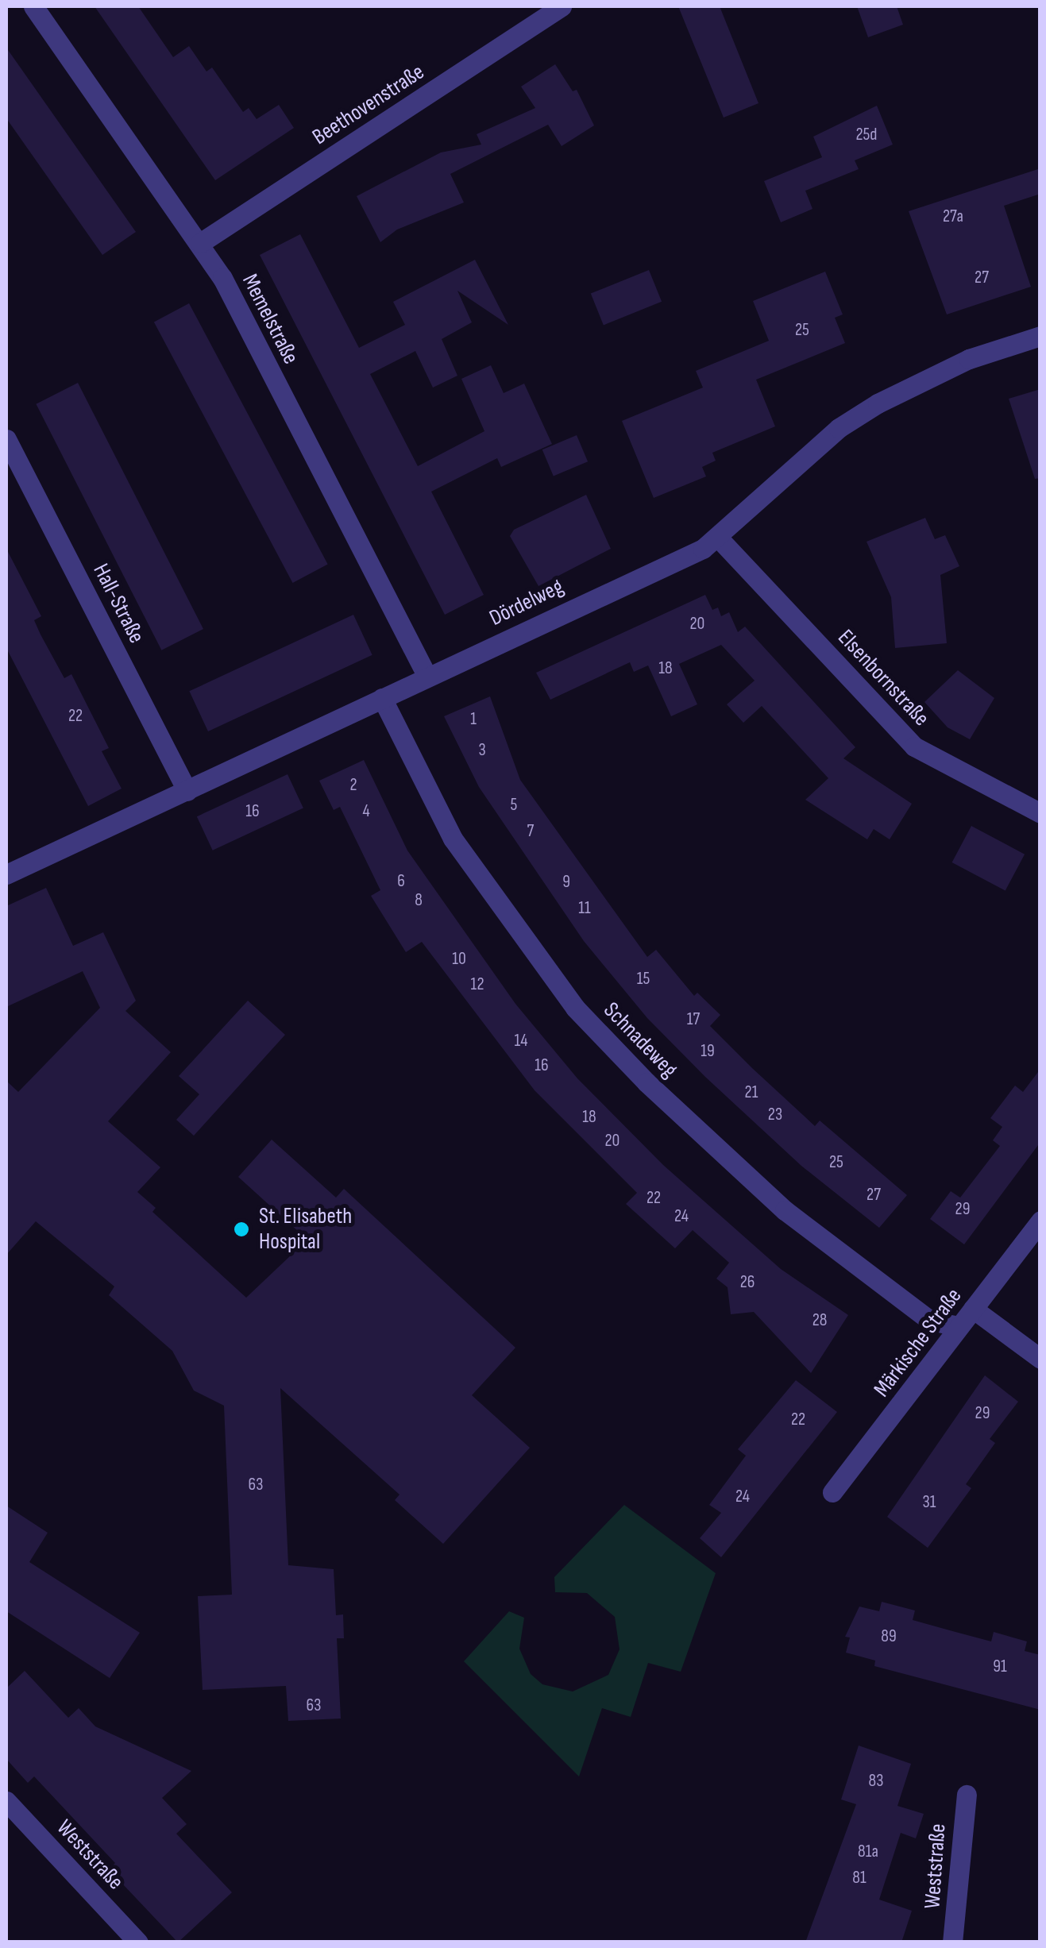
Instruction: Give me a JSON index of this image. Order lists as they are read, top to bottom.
{
  "streets": {
    "street": [
      "Beethovenstraße",
      "Memelstraße",
      "Dördelweg",
      "Hall-Straße",
      "Elsenbornstraße",
      "Schnadeweg",
      "Märkische Straße",
      "Weststraße"
    ]
  },
  "crossings": [
    ["Beethovenstraße", "Memelstraße"],
    ["Memelstraße", "Dördelweg"],
    ["Dördelweg", "Hall-Straße"],
    ["Dördelweg", "Elsenbornstraße"],
    ["Dördelweg", "Schnadeweg"],
    ["Schnadeweg", "Märkische Straße"]
  ],
  "places": ["St. Elisabeth Hospital"],
  "house_numbers": [
    "25d",
    "27a",
    "27",
    "25",
    "20",
    "18",
    "22",
    "1",
    "3",
    "2",
    "5",
    "16",
    "4",
    "7",
    "6",
    "9",
    "8",
    "11",
    "10",
    "15",
    "12",
    "17",
    "14",
    "19",
    "16",
    "21",
    "23",
    "18",
    "20",
    "25",
    "27",
    "22",
    "29",
    "24",
    "26",
    "28",
    "29",
    "22",
    "63",
    "24",
    "31",
    "89",
    "91",
    "63",
    "83",
    "81a",
    "81"
  ]
}
